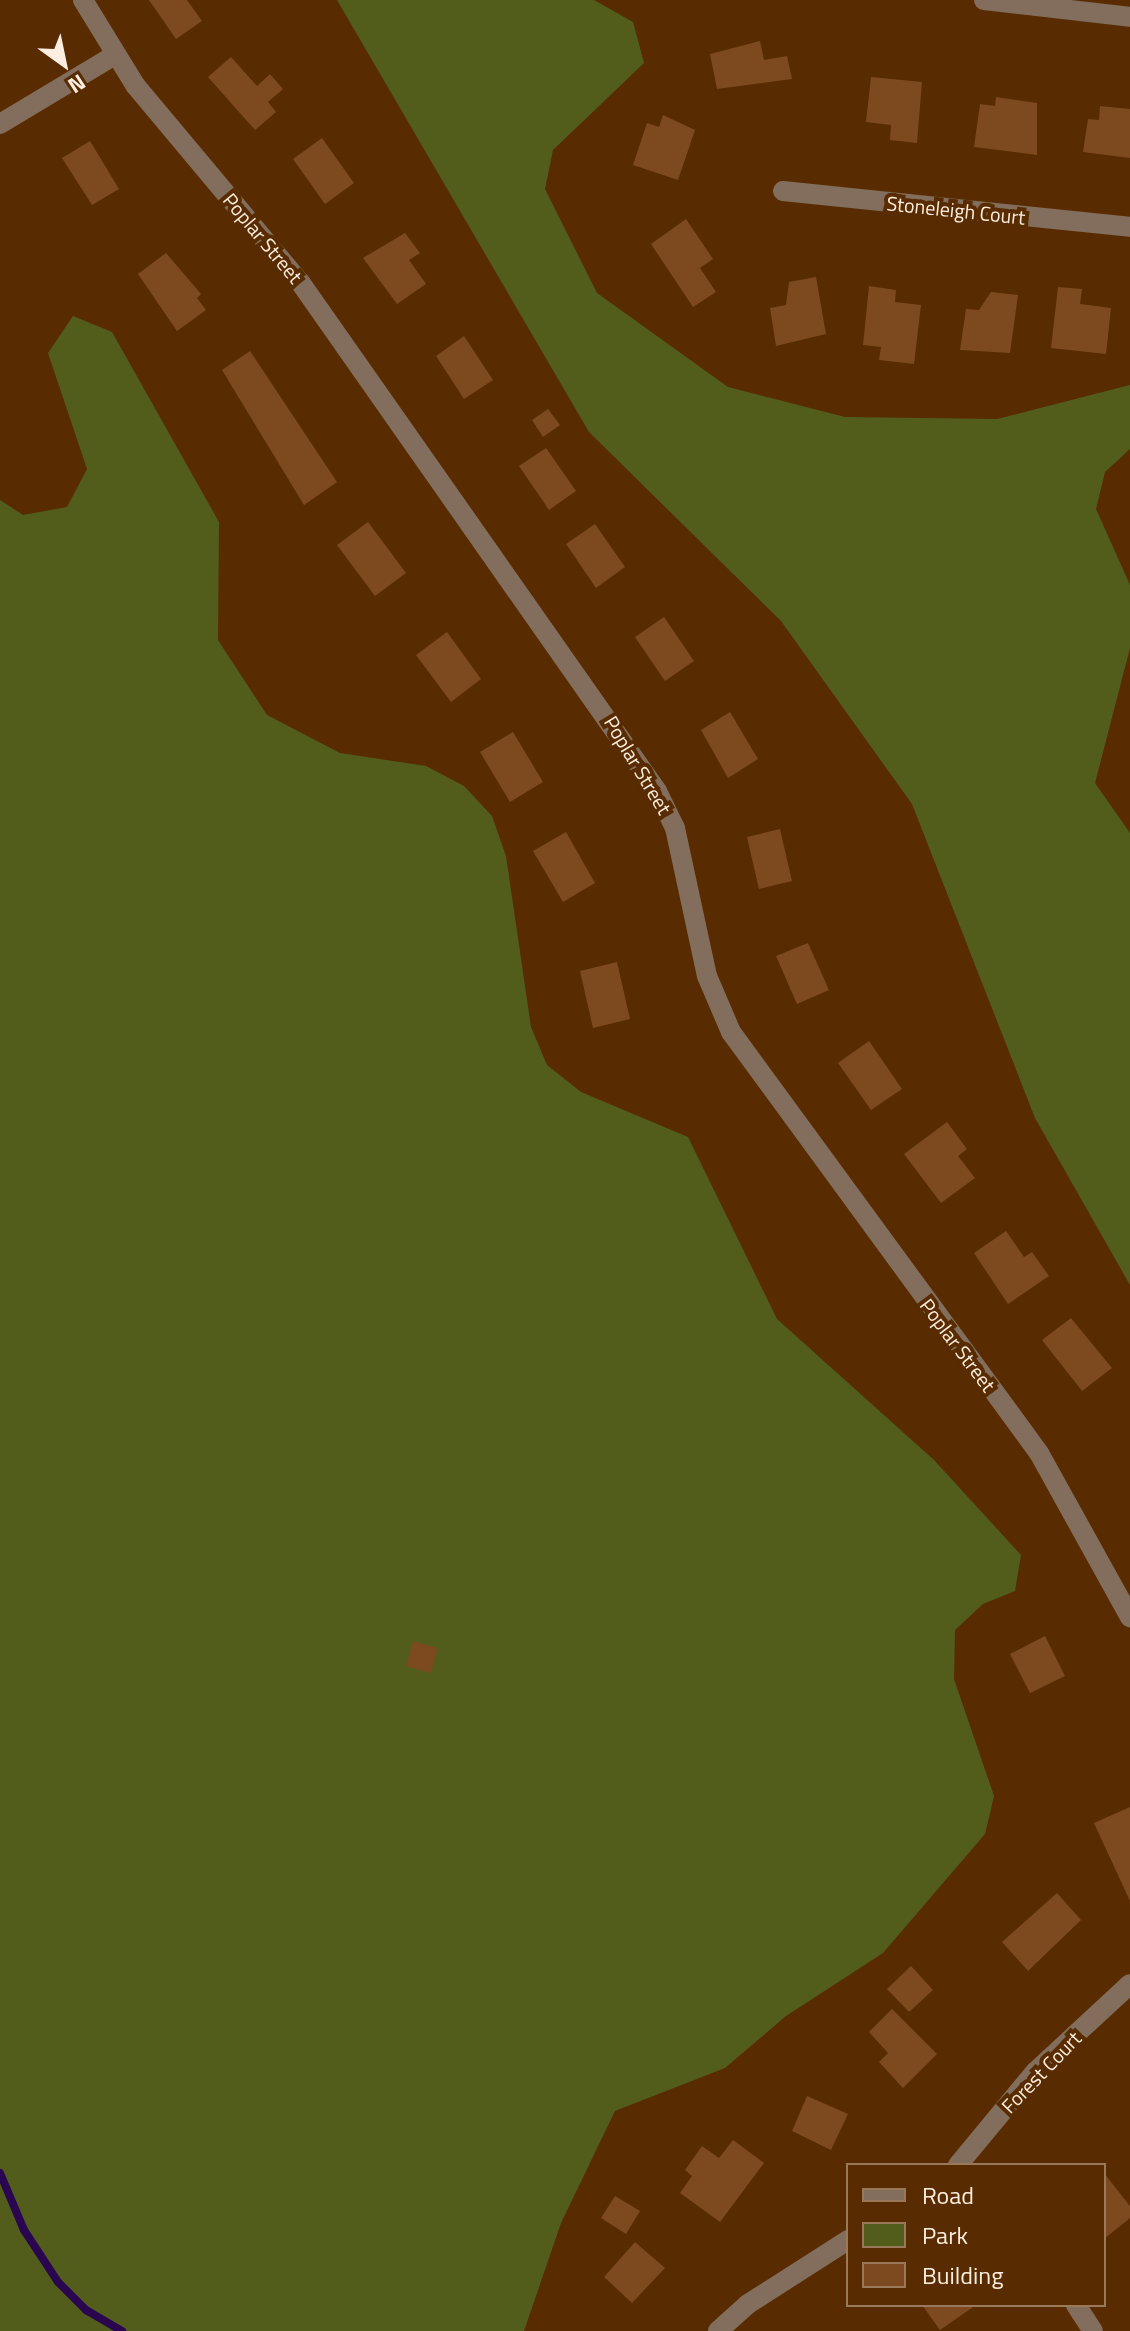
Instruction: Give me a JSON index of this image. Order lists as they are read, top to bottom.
{
  "streets": {
    "street": ["Stoneleigh Court", "Poplar Street", "Forest Court"]
  },
  "legend": ["Road", "Park", "Building"],
  "north": "bottom right"
}
